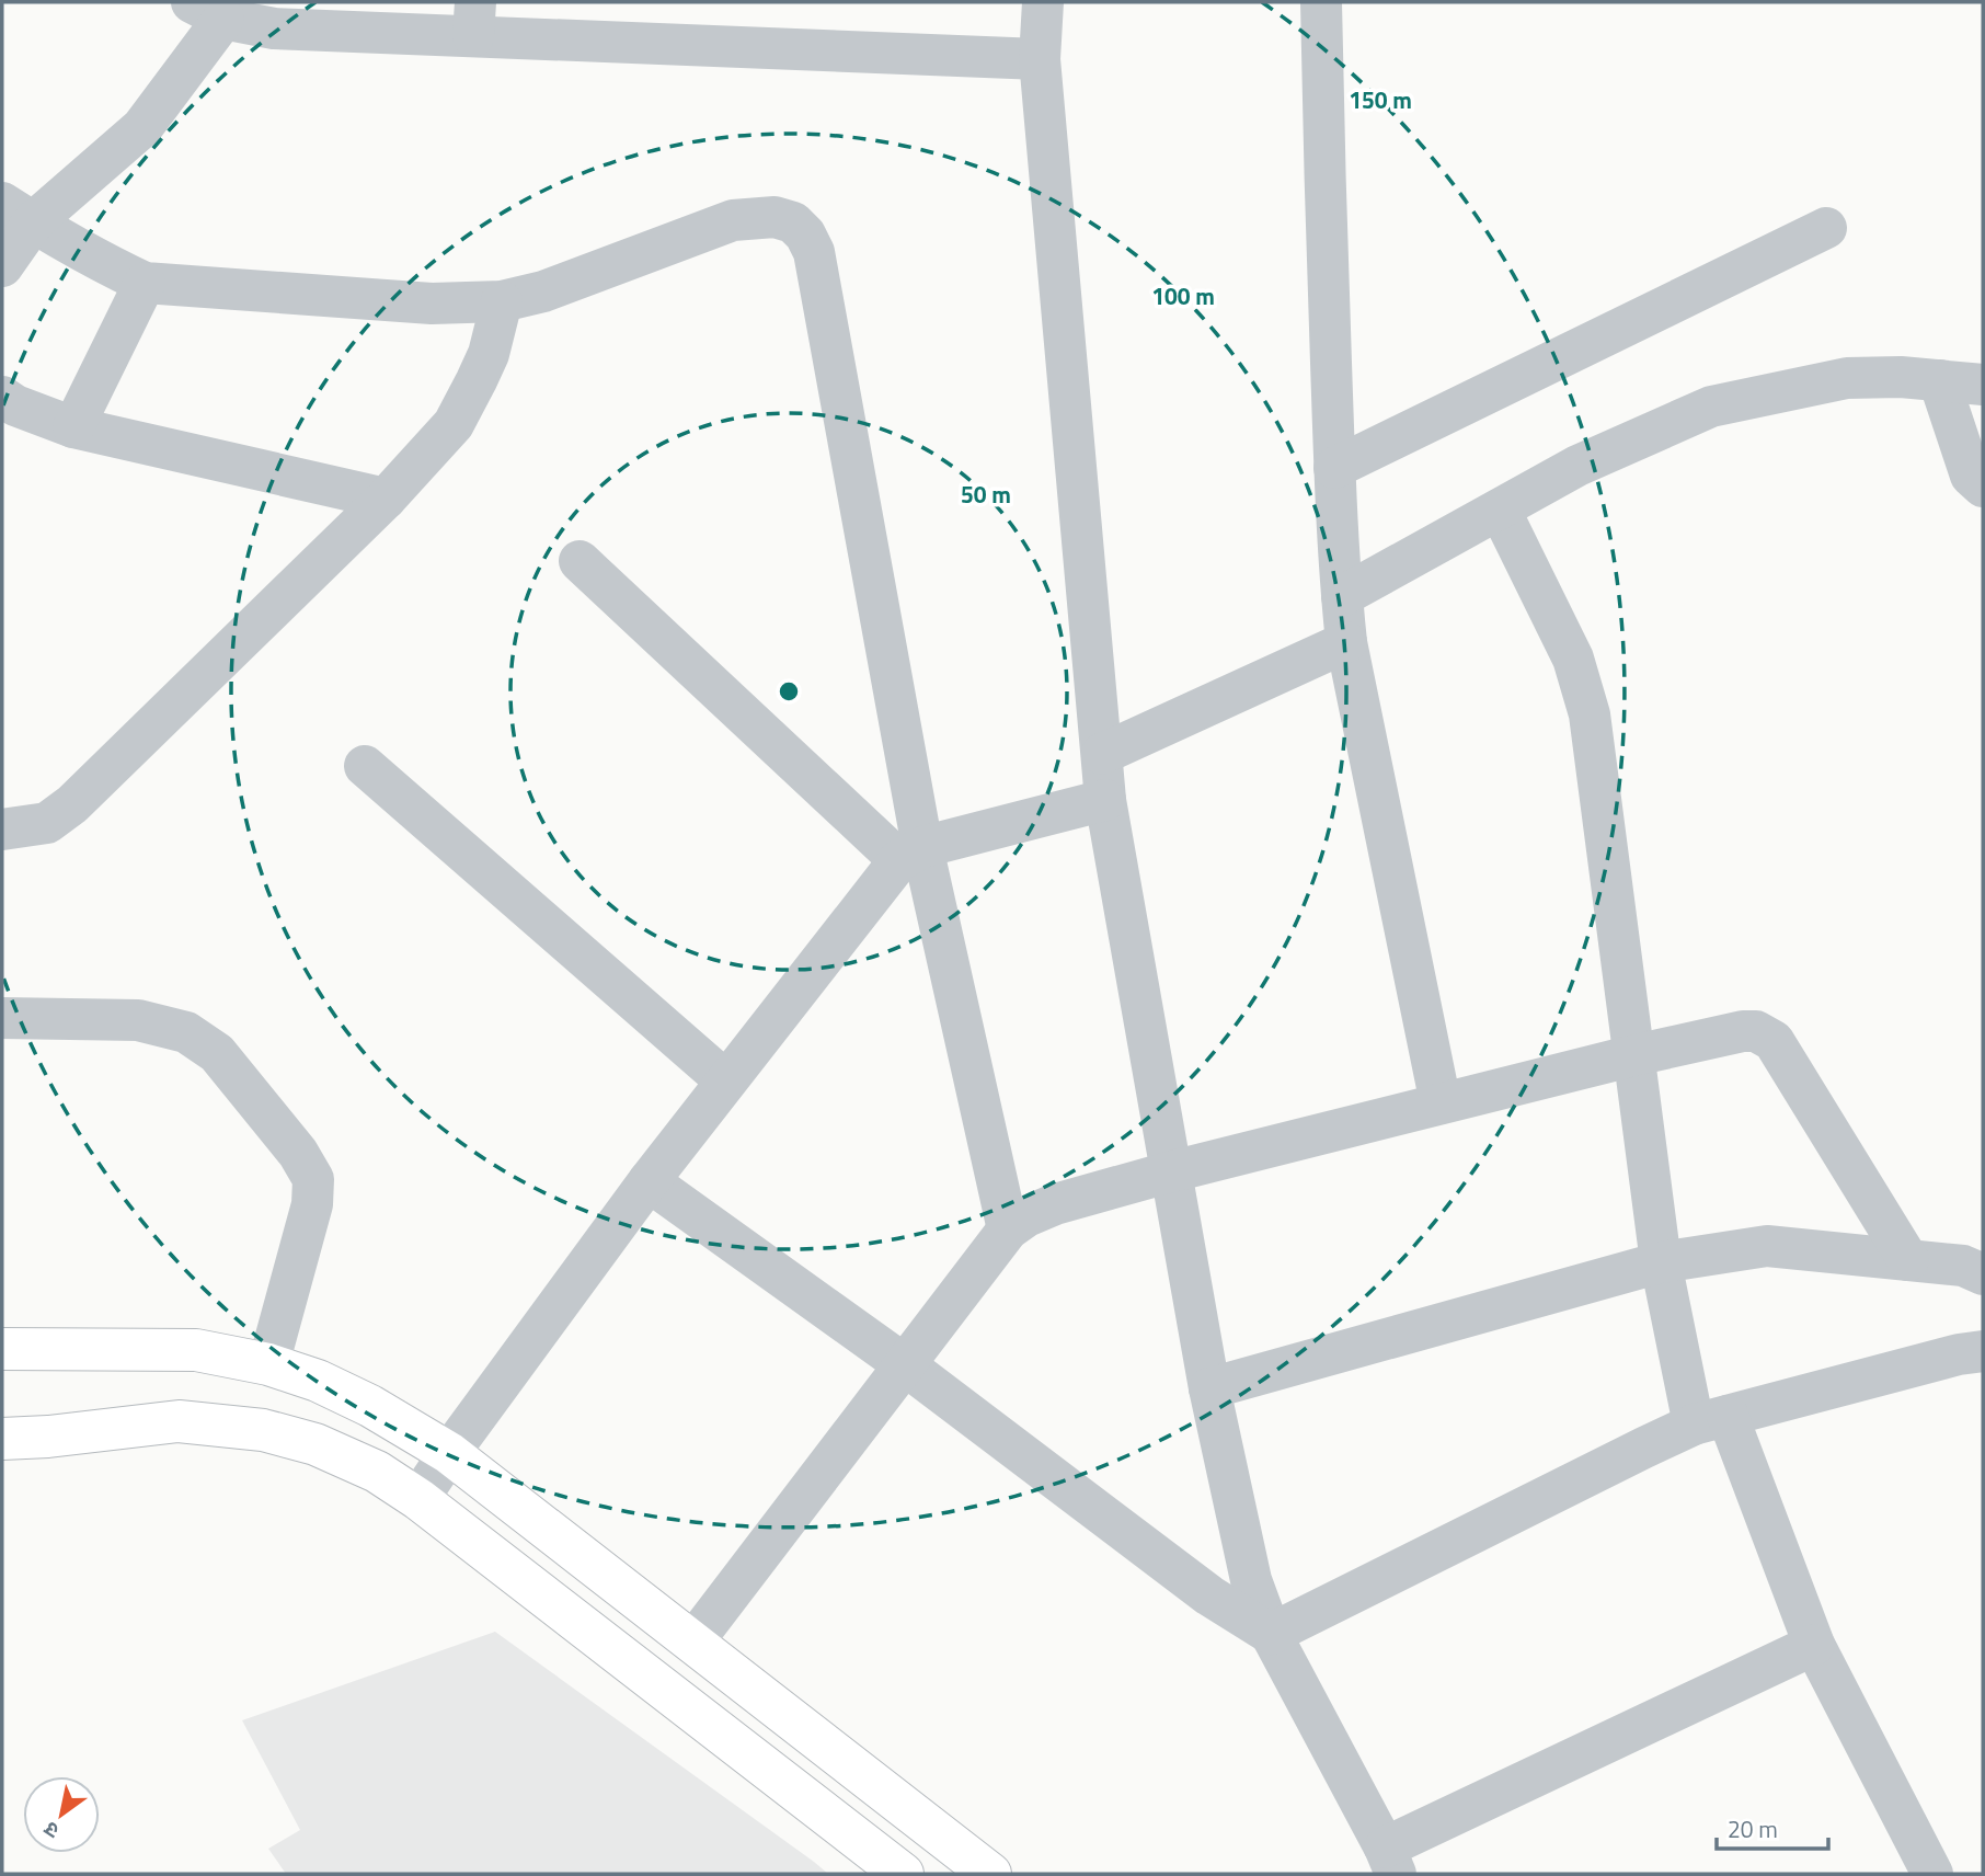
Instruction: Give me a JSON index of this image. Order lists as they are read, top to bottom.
{
  "scale_bar": "20 m",
  "north": "bottom left",
  "rings": ["150 m", "100 m", "50 m"]
}
